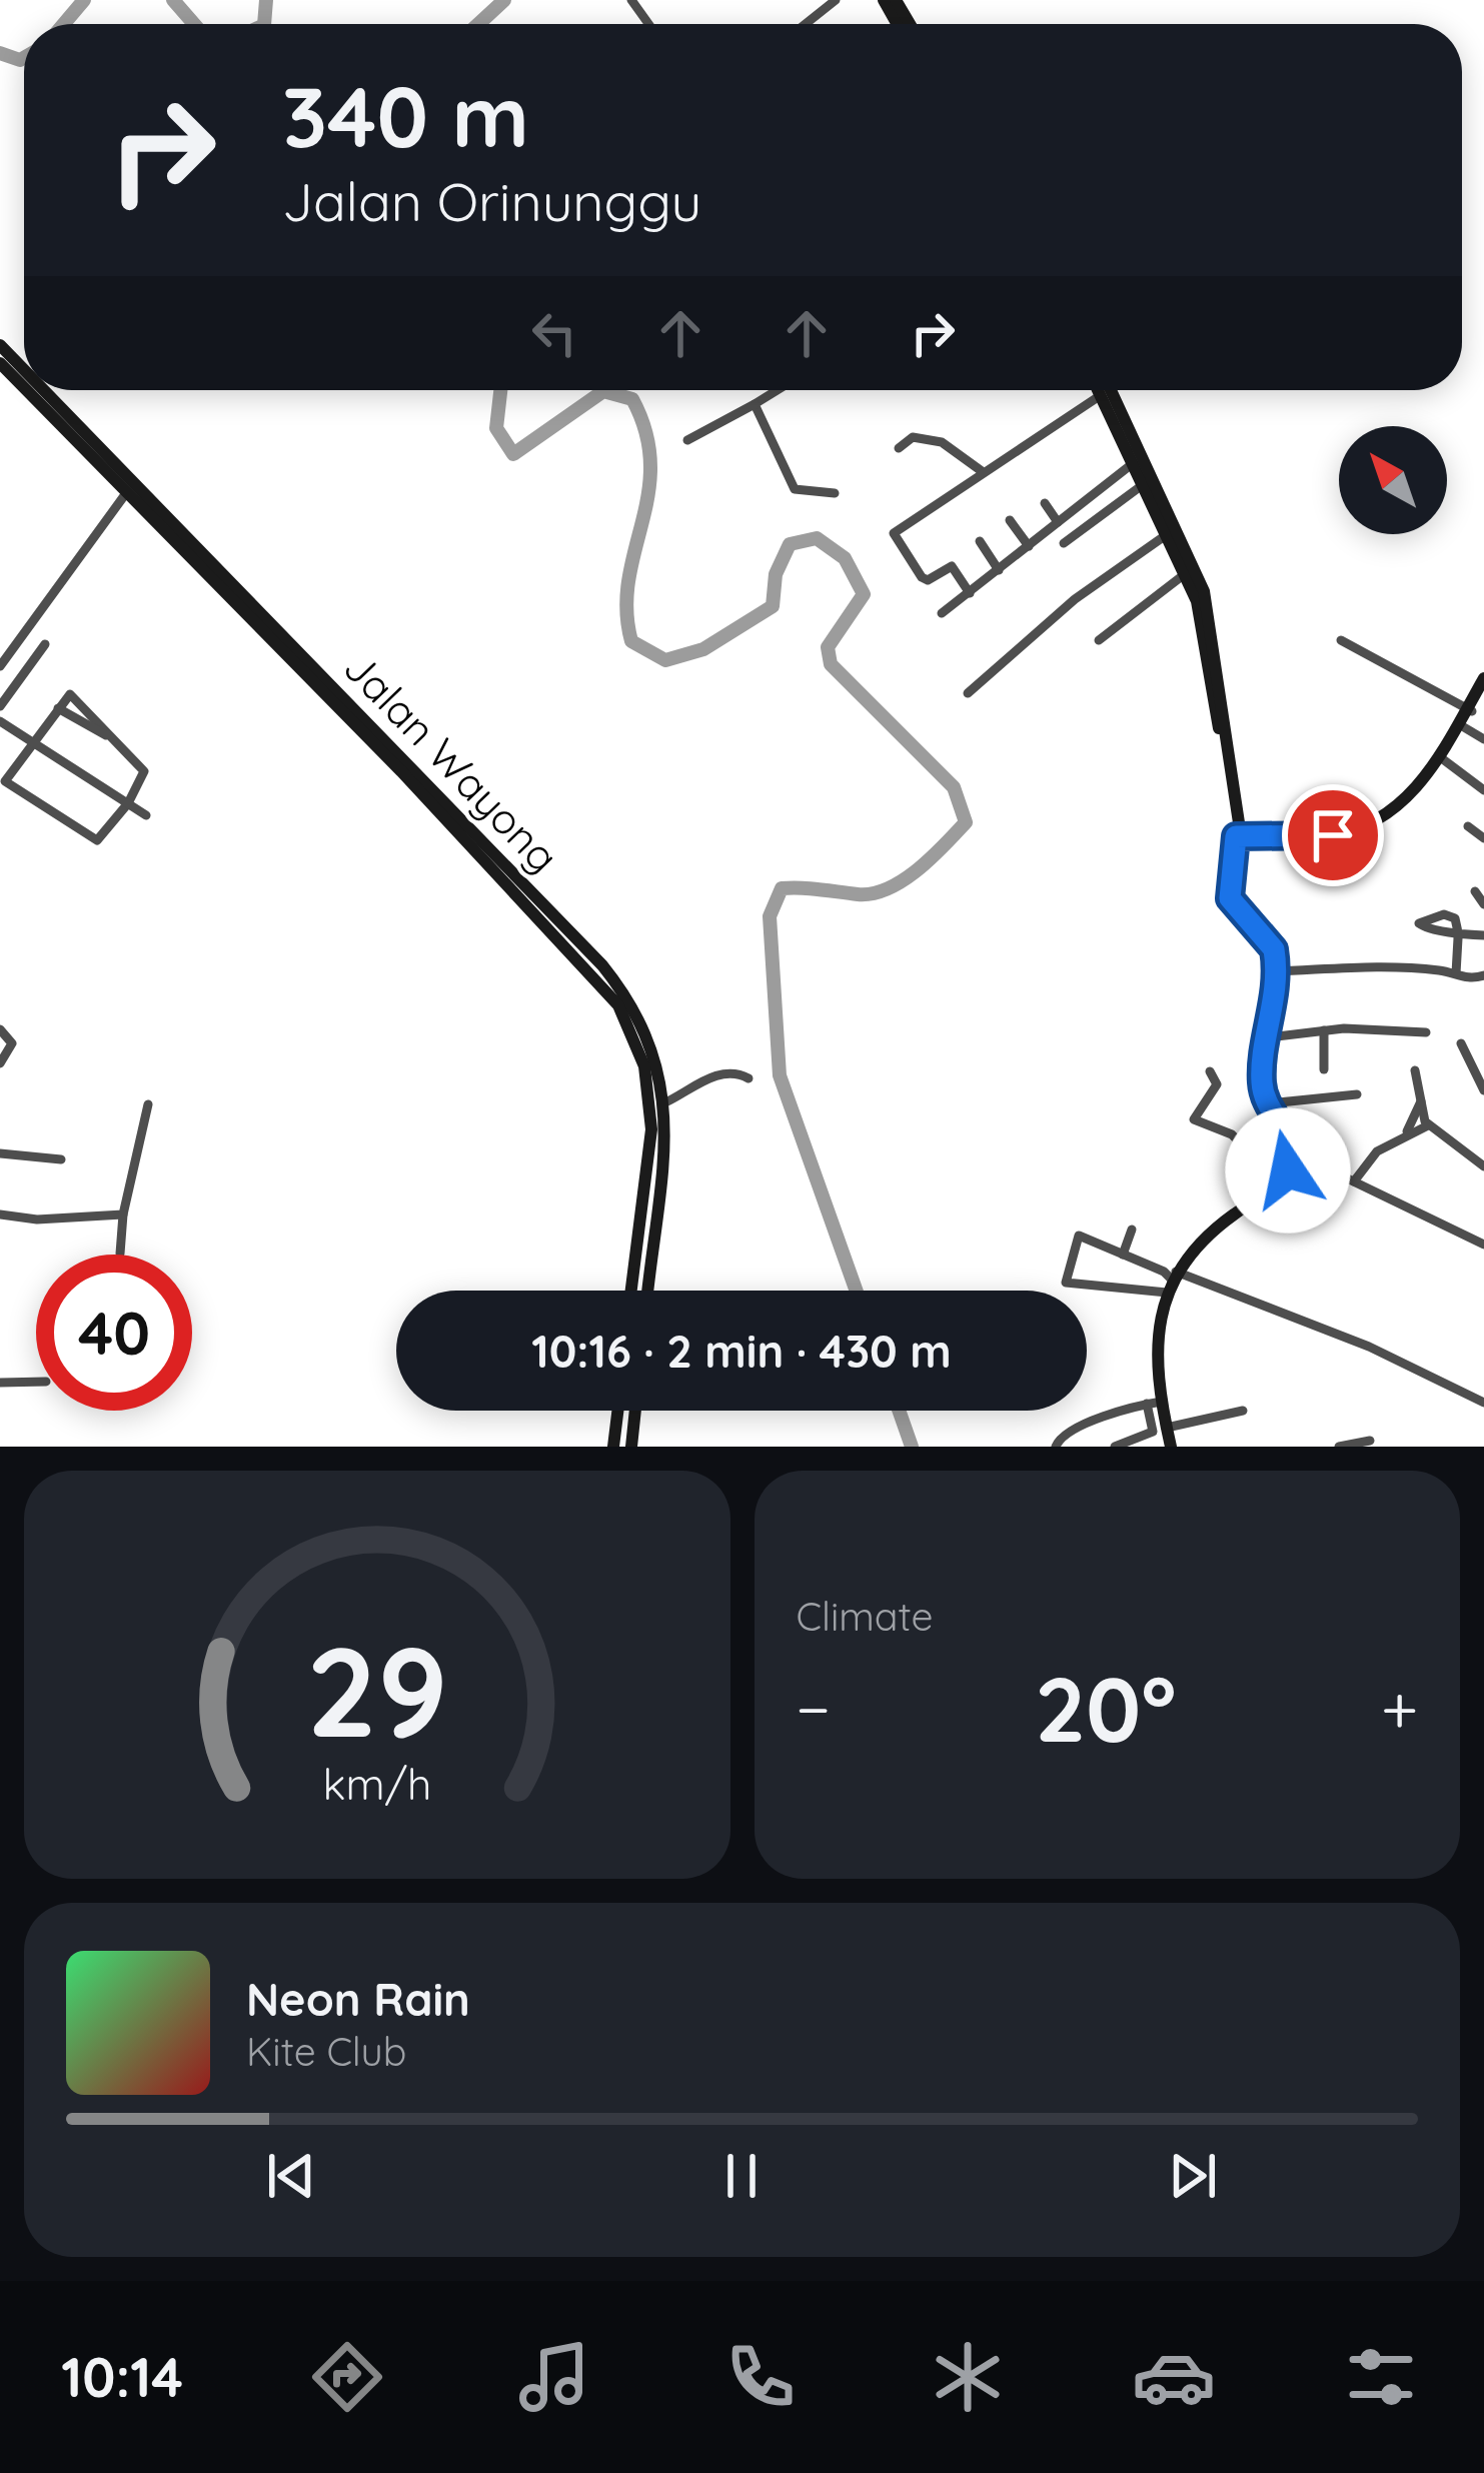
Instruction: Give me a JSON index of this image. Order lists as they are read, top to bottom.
{
  "streets": {
    "main road": ["Jalan Wayong"]
  },
  "north": "top left",
  "page": {
    "turn": ["340 m", "Jalan Orinunggu"],
    "limit": "40",
    "trip": "10:16 · 2 min · 430 m",
    "tile": "Climate",
    "heat": ["−", "20°", "+"],
    "song": ["Neon Rain", "Kite Club"],
    "tabs": "10:14",
    "gauge": ["29", "km/h"]
  }
}
